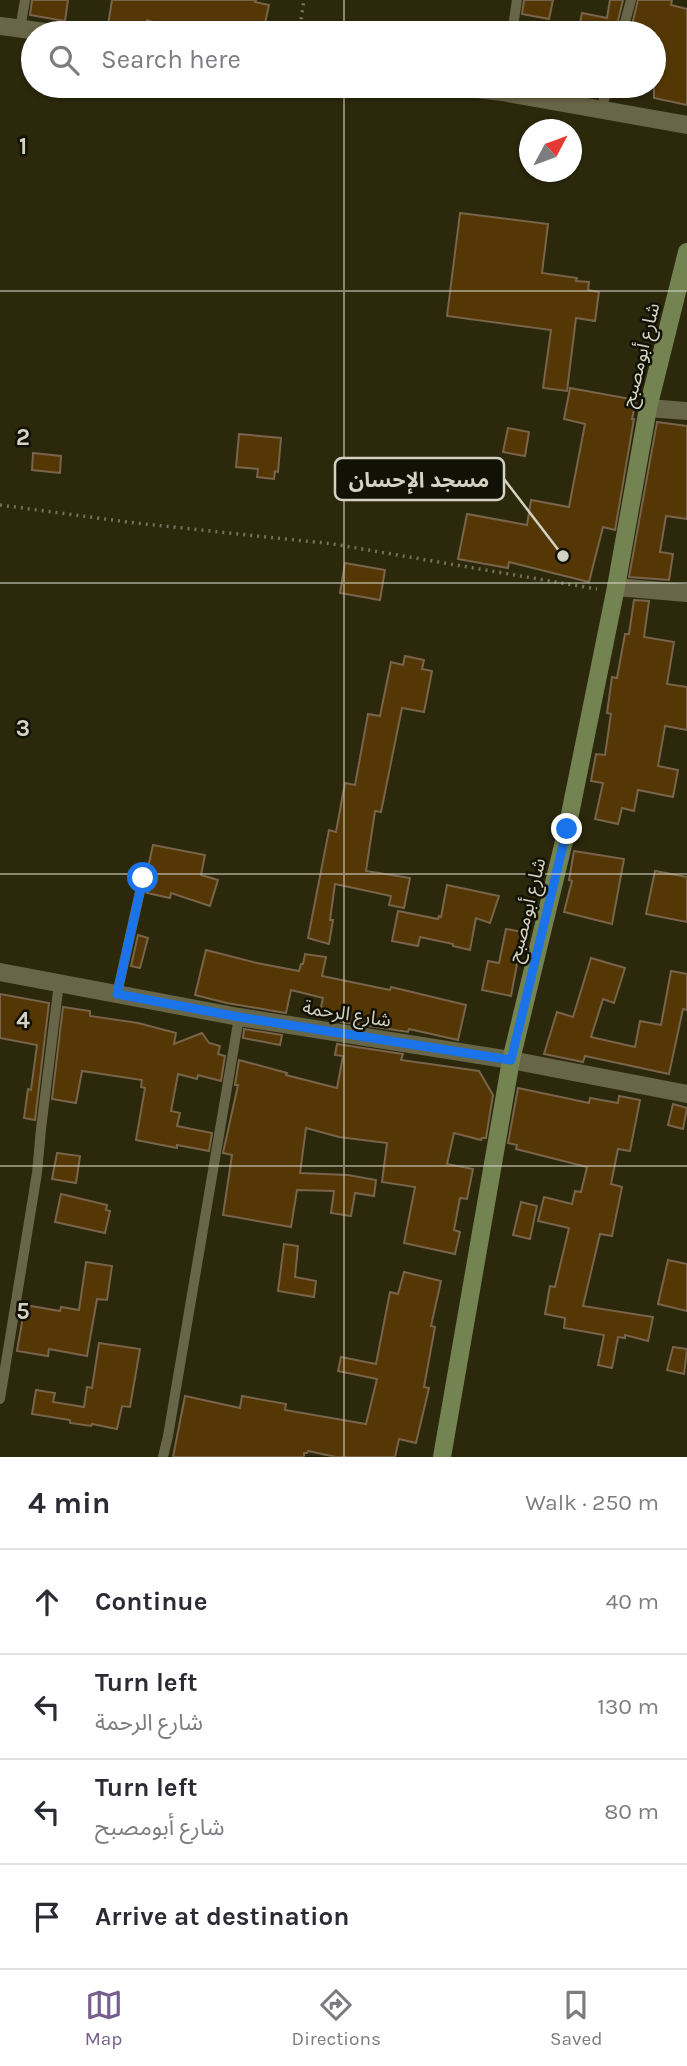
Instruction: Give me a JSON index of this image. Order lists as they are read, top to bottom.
{
  "streets": {
    "street": ["شارع أبومصبح", "شارع الرحمة"]
  },
  "crossings": [
    ["شارع أبومصبح", "شارع الرحمة"]
  ],
  "places": ["مسجد الإحسان"],
  "north": "top right",
  "page": {
    "search": "Search here",
    "heading": ["4 min", "Walk · 250 m"],
    "list": [
      ["Continue", "40 m"],
      ["Turn left", "شارع الرحمة", "130 m"],
      ["Turn left", "شارع أبومصبح", "80 m"],
      "Arrive at destination"
    ],
    "nav": ["Map", "Directions", "Saved"]
  },
  "grid": {
    "rows": [
      "1",
      "2",
      "3",
      "4",
      "5"
    ]
  }
}
